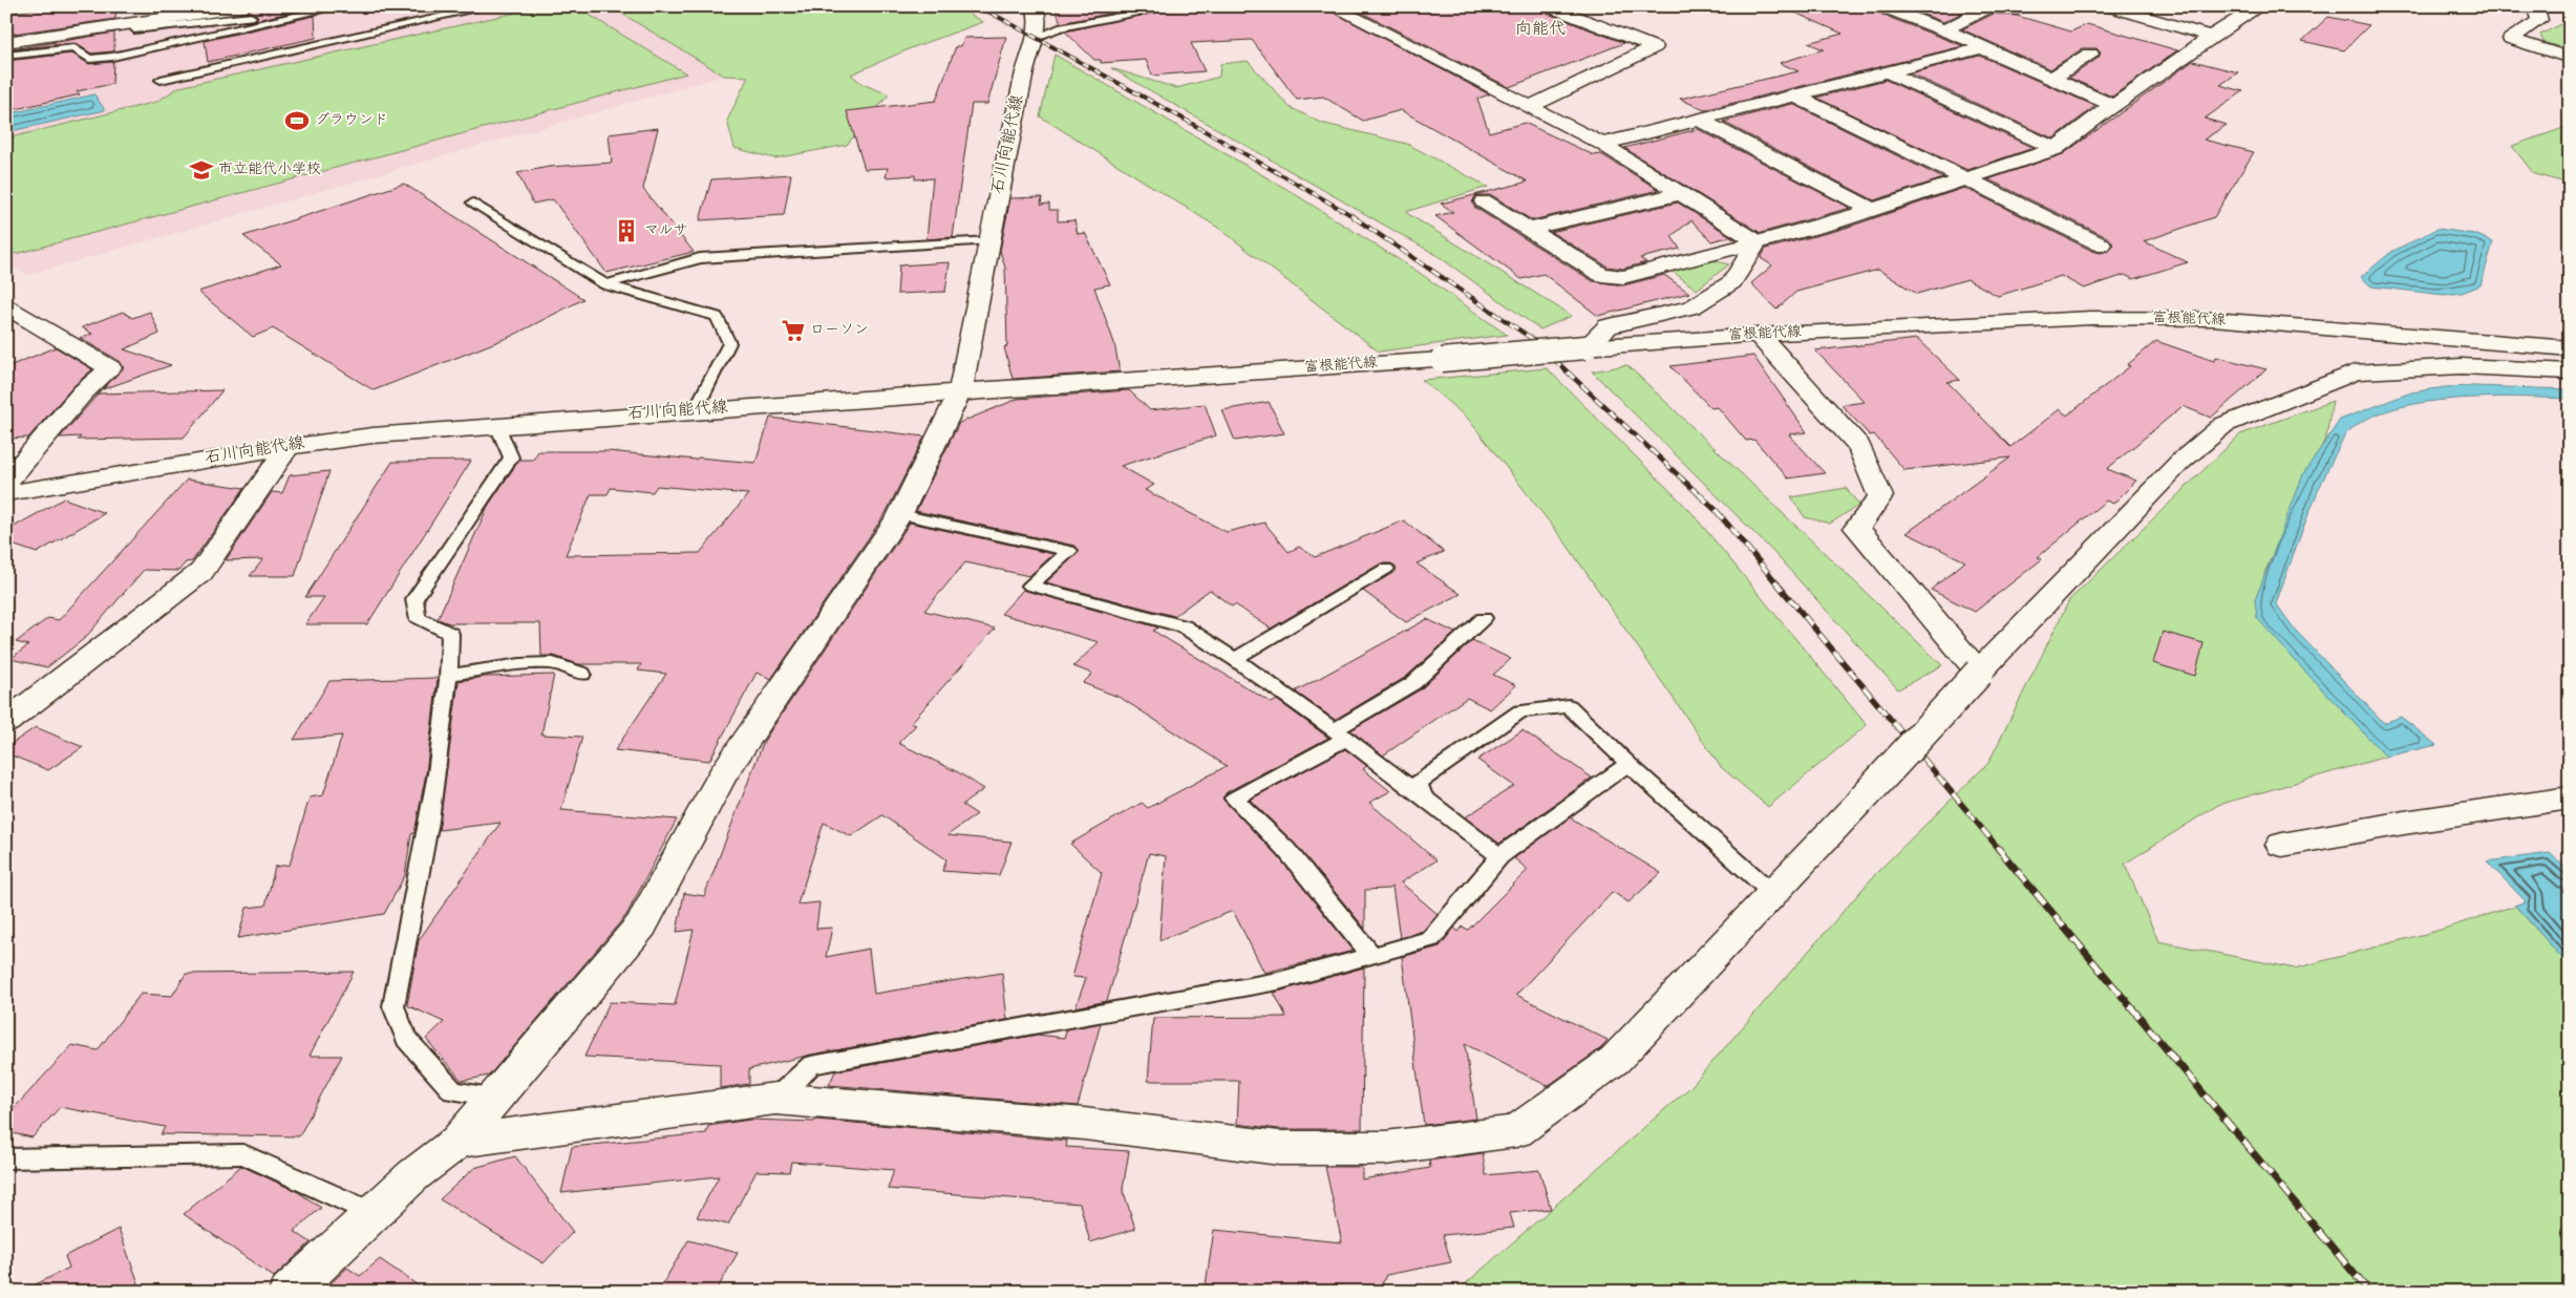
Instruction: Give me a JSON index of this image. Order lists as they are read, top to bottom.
{
  "streets": {
    "street": ["石川向能代線", "富根能代線"]
  },
  "crossings": [
    ["石川向能代線", "富根能代線"]
  ],
  "districts": ["向能代"],
  "places": {
    "sports": ["グラウンド"],
    "school or university": ["市立能代小学校"],
    "building": ["マルサ"],
    "supermarket": ["ローソン"]
  }
}
